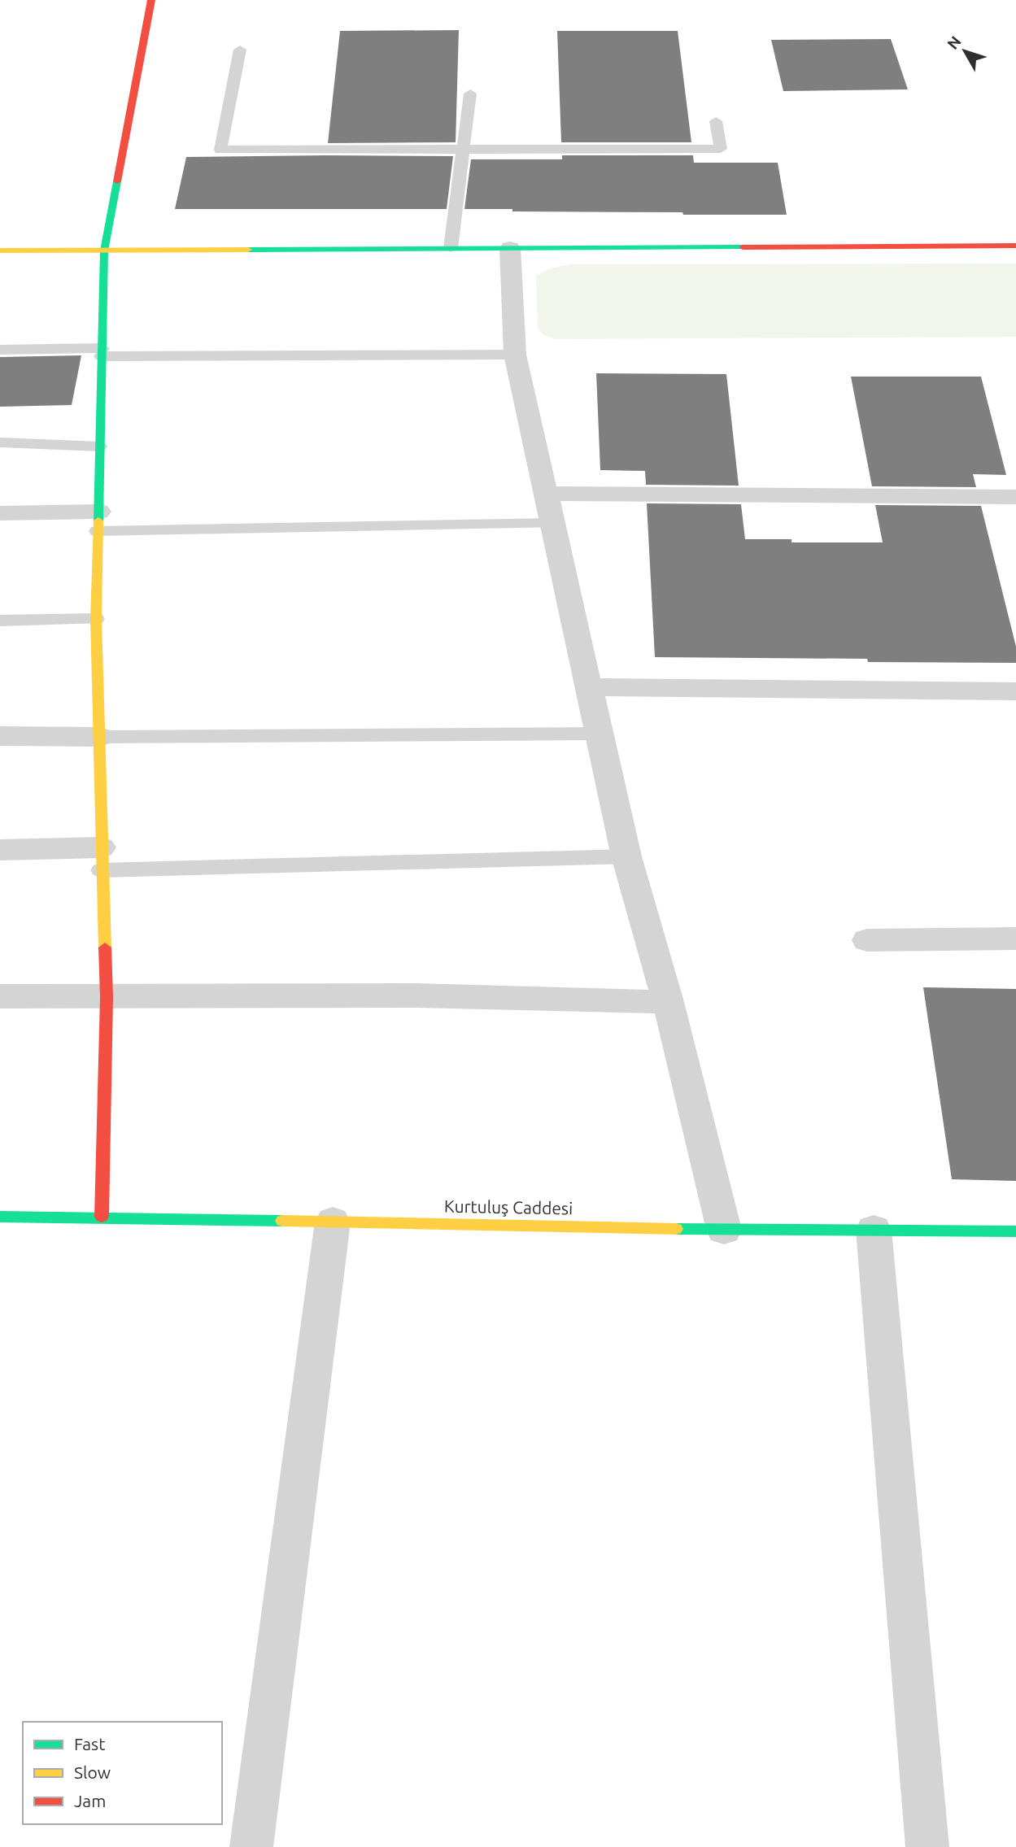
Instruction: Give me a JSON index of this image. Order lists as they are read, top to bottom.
{
  "streets": {
    "street": ["Kurtuluş Caddesi"]
  },
  "legend": ["Fast", "Slow", "Jam"],
  "north": "top left"
}
